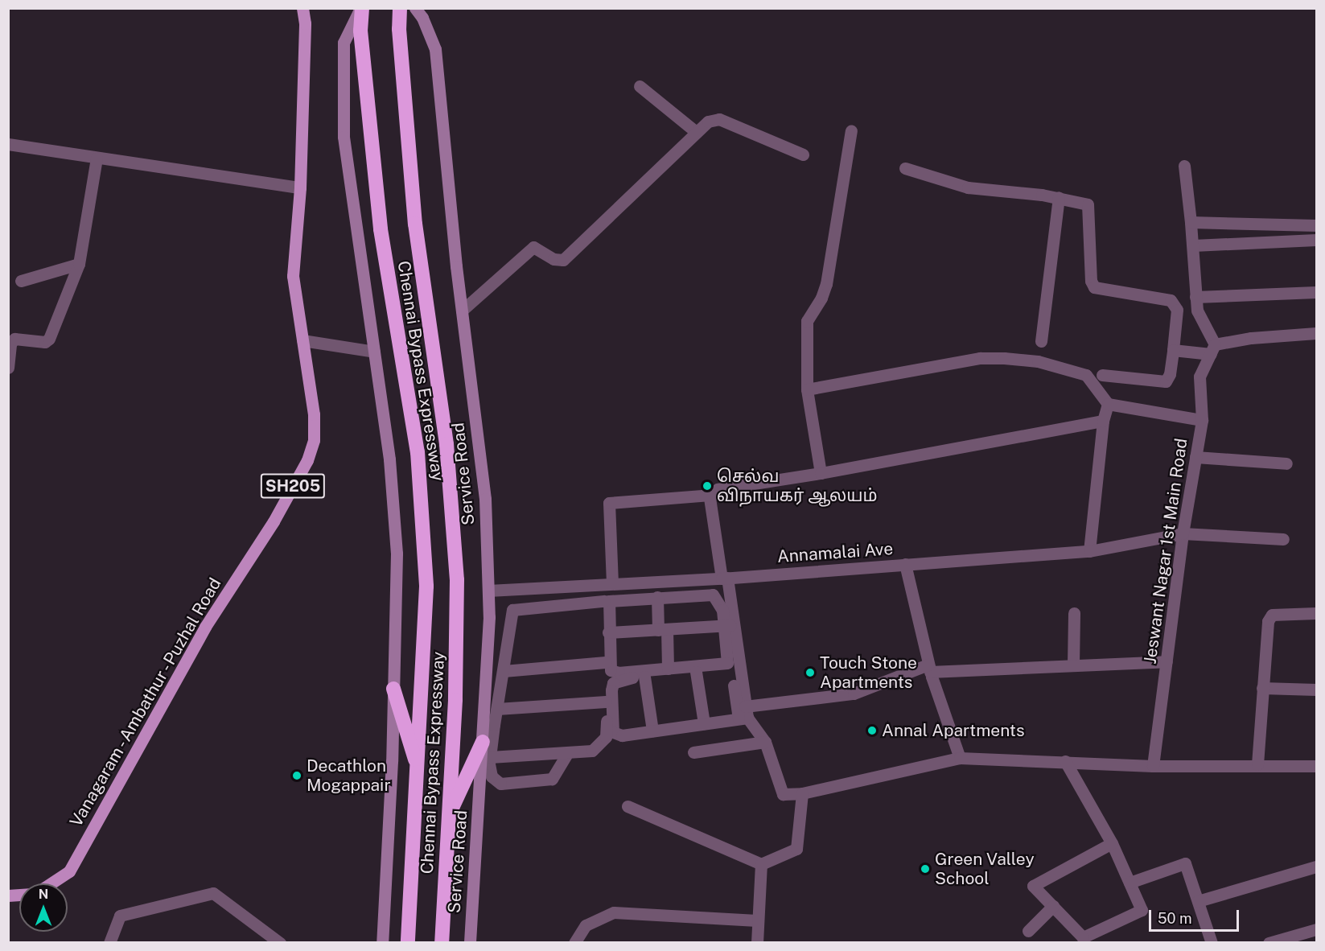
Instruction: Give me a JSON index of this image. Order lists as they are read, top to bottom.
{
  "streets": {
    "highway": ["Chennai Bypass Expressway"],
    "main road": ["SH205", "Vanagaram - Ambathur - Puzhal Road"],
    "street": ["Service Road", "Jeswant Nagar 1st Main Road", "Annamalai Ave"]
  },
  "crossings": [
    ["Service Road", "Annamalai Ave"],
    ["Jeswant Nagar 1st Main Road", "Annamalai Ave"]
  ],
  "places": [
    "செல்வ விநாயகர் ஆலயம்",
    "Touch Stone Apartments",
    "Annal Apartments",
    "Decathlon Mogappair",
    "Green Valley School"
  ],
  "scale_bar": "50 m",
  "north": "top"
}
